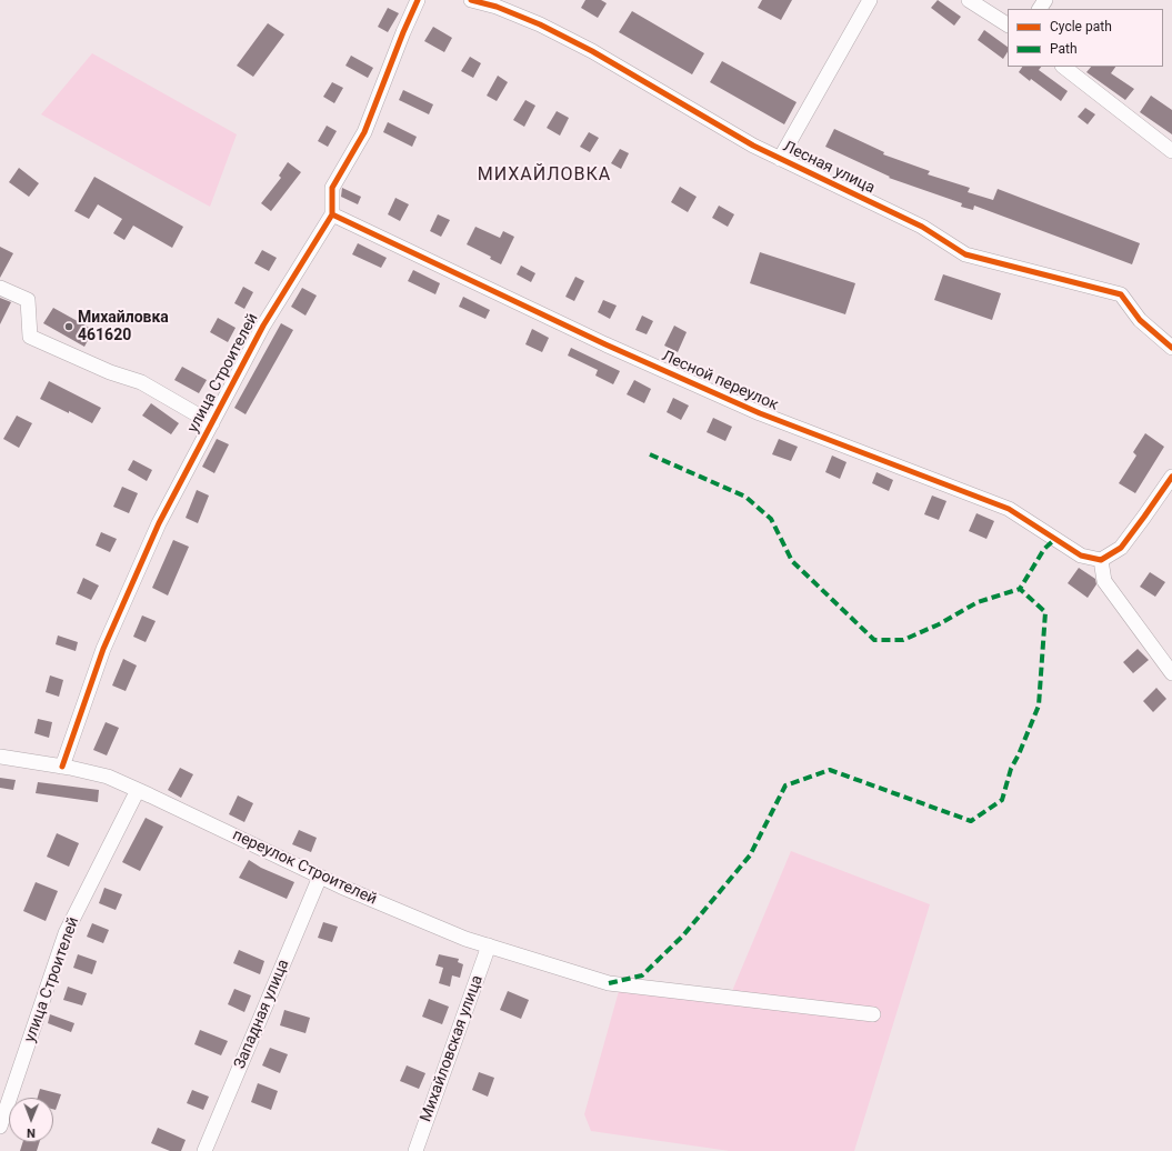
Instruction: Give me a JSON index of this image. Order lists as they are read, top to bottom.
{
  "streets": {
    "street": [
      "Лесная улица",
      "улица Строителей",
      "Лесной переулок",
      "переулок Строителей",
      "Западная улица",
      "Михайловская улица"
    ]
  },
  "crossings": [
    ["улица Строителей", "Лесной переулок"],
    ["улица Строителей", "переулок Строителей"],
    ["переулок Строителей", "Западная улица"],
    ["переулок Строителей", "Михайловская улица"]
  ],
  "districts": ["МИХАЙЛОВКА"],
  "places": ["Михайловка 461620"],
  "legend": ["Cycle path", "Path"],
  "north": "bottom"
}
